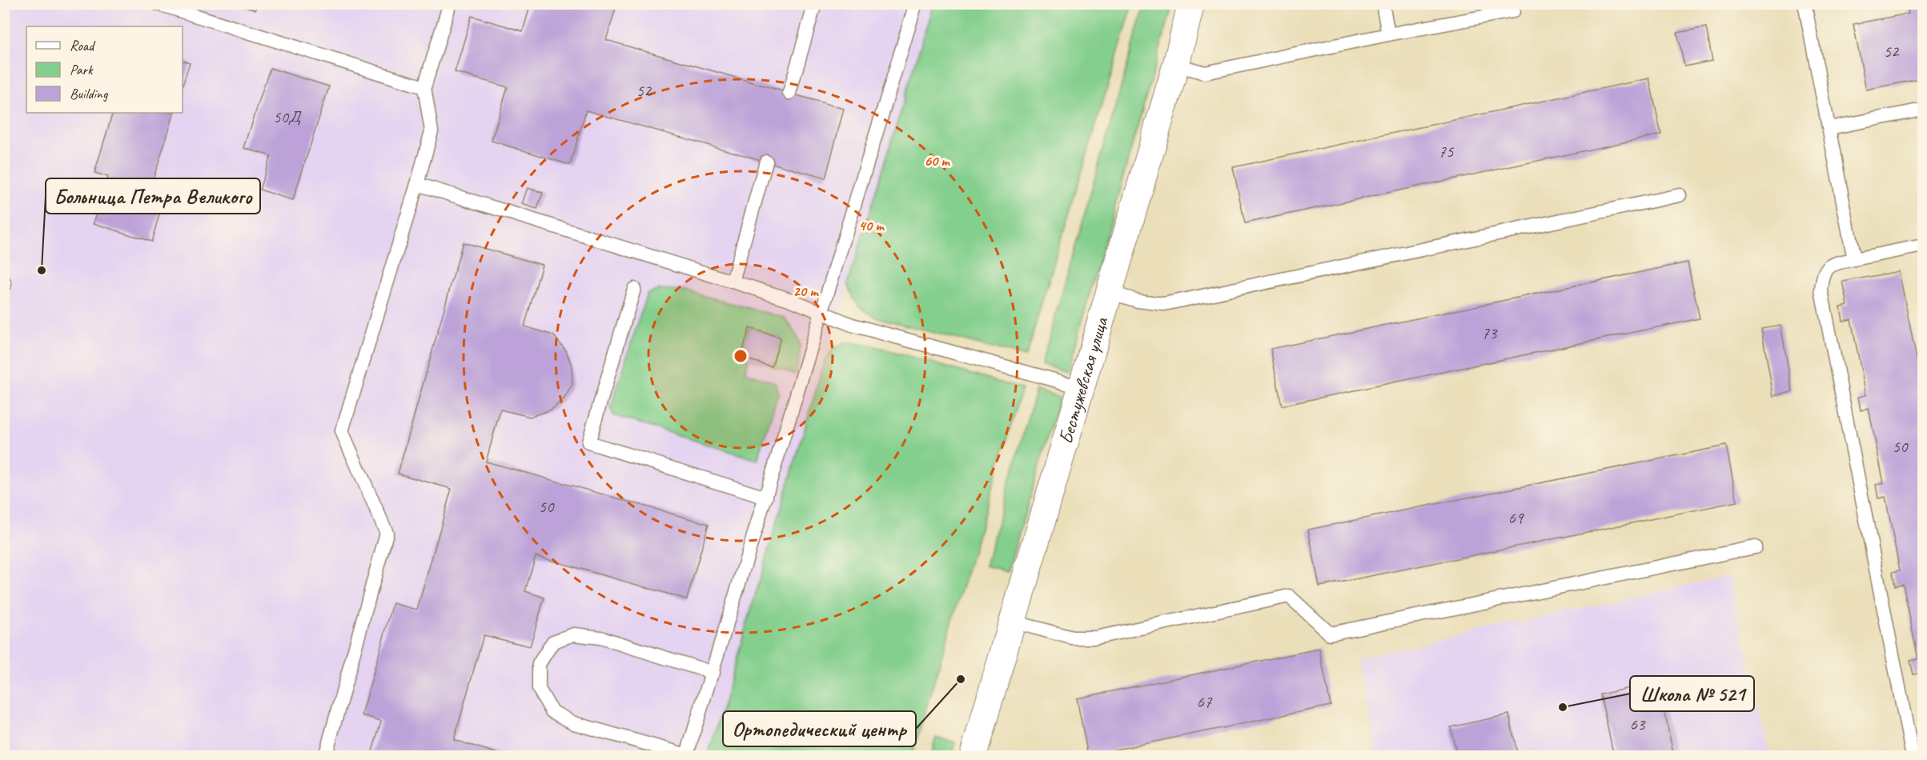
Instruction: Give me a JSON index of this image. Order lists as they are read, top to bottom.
{
  "streets": {
    "street": ["Бестужевская улица"]
  },
  "places": ["Больница Петра Великого", "Ортопедический центр", "Школа № 521"],
  "house_numbers": [
    "52",
    "52",
    "50Д",
    "75",
    "73",
    "50",
    "50",
    "69",
    "67",
    "63"
  ],
  "legend": ["Road", "Park", "Building"],
  "rings": ["60 m", "40 m", "20 m"]
}
